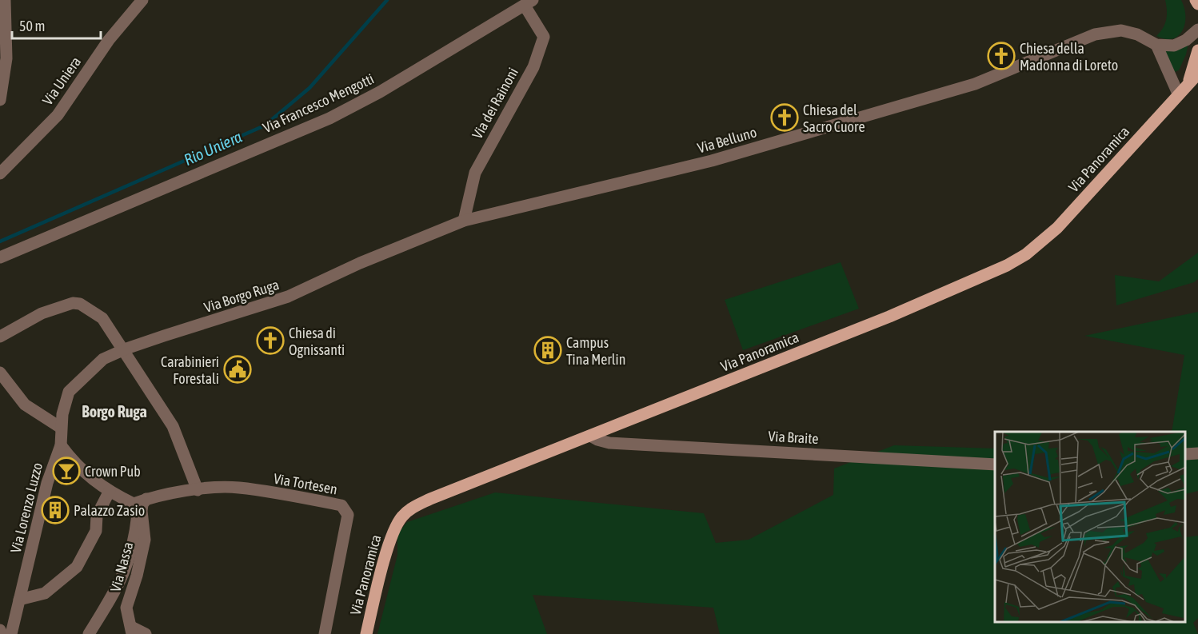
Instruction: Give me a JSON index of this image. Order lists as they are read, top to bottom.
{
  "streets": {
    "main road": ["Via Panoramica"],
    "street": [
      "Via Uniera",
      "Via Francesco Mengotti",
      "Via dei Rainoni",
      "Via Belluno",
      "Via Borgo Ruga",
      "Via Braite",
      "Via Tortesen",
      "Via Lorenzo Luzzo",
      "Via Nassa"
    ]
  },
  "crossings": [
    ["Via Francesco Mengotti", "Via dei Rainoni"],
    ["Via dei Rainoni", "Via Belluno"],
    ["Via dei Rainoni", "Via Borgo Ruga"],
    ["Via Belluno", "Via Borgo Ruga"],
    ["Via Panoramica", "Via Braite"],
    ["Via Borgo Ruga", "Via Lorenzo Luzzo"],
    ["Via Tortesen", "Via Nassa"]
  ],
  "districts": ["Borgo Ruga"],
  "water": ["Rio Uniera"],
  "places": {
    "church": ["Chiesa della Madonna di Loreto", "Chiesa del Sacro Cuore", "Chiesa di Ognissanti"],
    "building": ["Campus Tina Merlin", "Palazzo Zasio"],
    "public building": ["Carabinieri Forestali"],
    "bar": ["Crown Pub"]
  },
  "scale_bar": "50 m"
}
